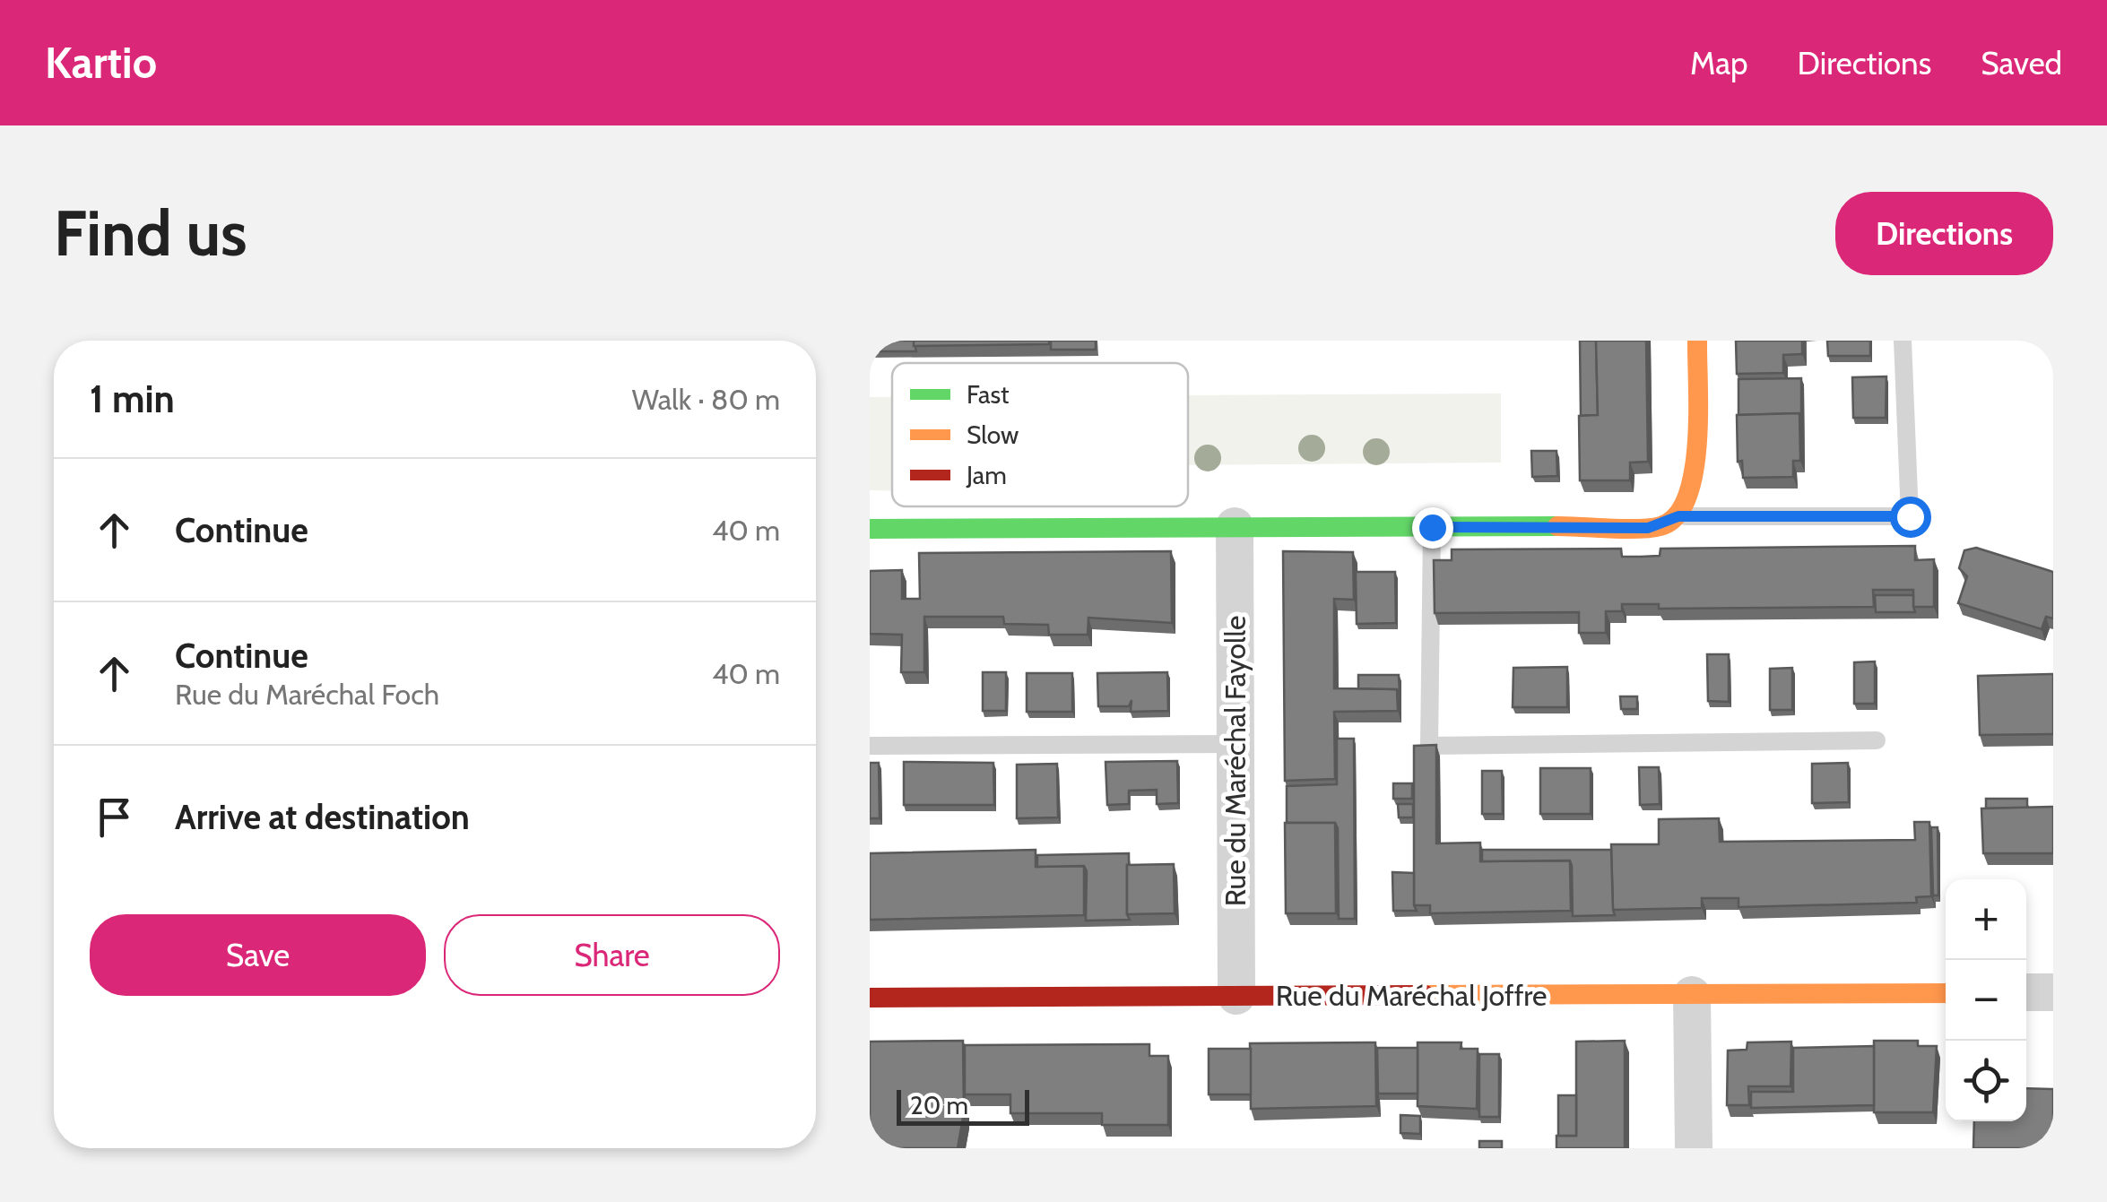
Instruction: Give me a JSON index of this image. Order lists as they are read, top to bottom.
{
  "streets": {
    "street": ["Rue du Maréchal Fayolle", "Rue du Maréchal Joffre"]
  },
  "crossings": [
    ["Rue du Maréchal Fayolle", "Rue du Maréchal Joffre"]
  ],
  "legend": ["Fast", "Slow", "Jam"],
  "scale_bar": "20 m",
  "page": {
    "header": "Kartio",
    "nav": ["Map", "Directions", "Saved"],
    "buttons": [
      "Directions",
      ["Save", "Share"]
    ],
    "title": "Find us",
    "heading": ["1 min", "Walk · 80 m"],
    "list": [
      ["Continue", "40 m"],
      ["Continue", "Rue du Maréchal Foch", "40 m"],
      "Arrive at destination"
    ],
    "map_buttons": ["+", "−"],
    "scale": "20 m"
  }
}
